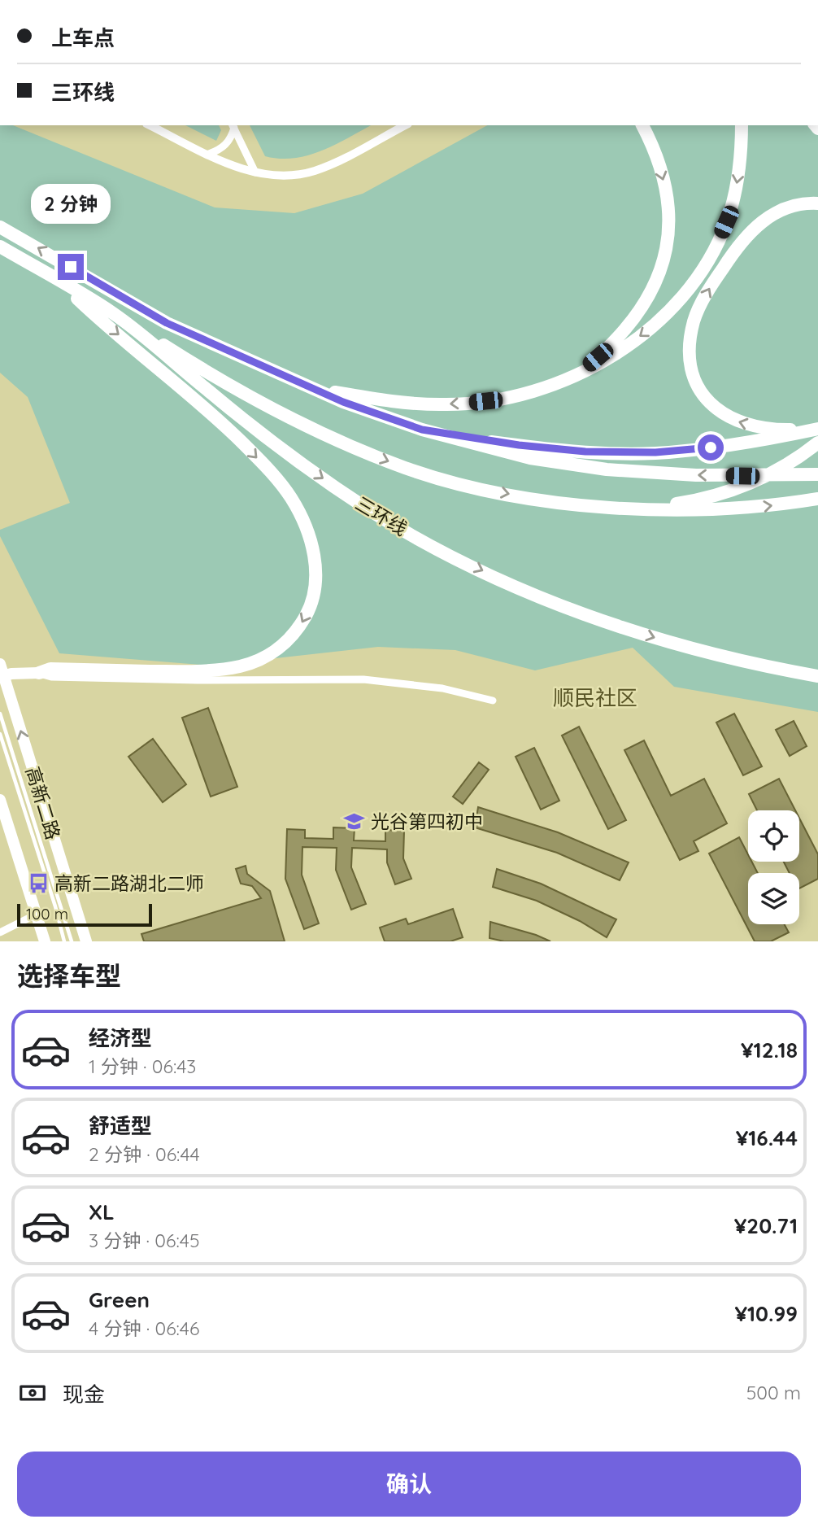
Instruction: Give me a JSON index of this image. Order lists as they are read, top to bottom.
{
  "streets": {
    "highway": ["三环线"],
    "main road": ["高新二路"]
  },
  "districts": ["顺民社区"],
  "places": {
    "school or university": ["光谷第四初中"],
    "bus stop": ["高新二路湖北二师"]
  },
  "scale_bar": "100 m",
  "page": {
    "banner": ["上车点", "三环线"],
    "bubble": "2 分钟",
    "scale": "100 m",
    "heading": "选择车型",
    "list": [
      {
        "name": "经济型",
        "note": "1 分钟 · 06:43",
        "value": "¥12.18"
      },
      {
        "name": "舒适型",
        "note": "2 分钟 · 06:44",
        "value": "¥16.44"
      },
      {
        "name": "XL",
        "note": "3 分钟 · 06:45",
        "value": "¥20.71"
      },
      {
        "name": "Green",
        "note": "4 分钟 · 06:46",
        "value": "¥10.99"
      }
    ],
    "pay": ["现金", "500 m"],
    "buttons": "确认"
  }
}
